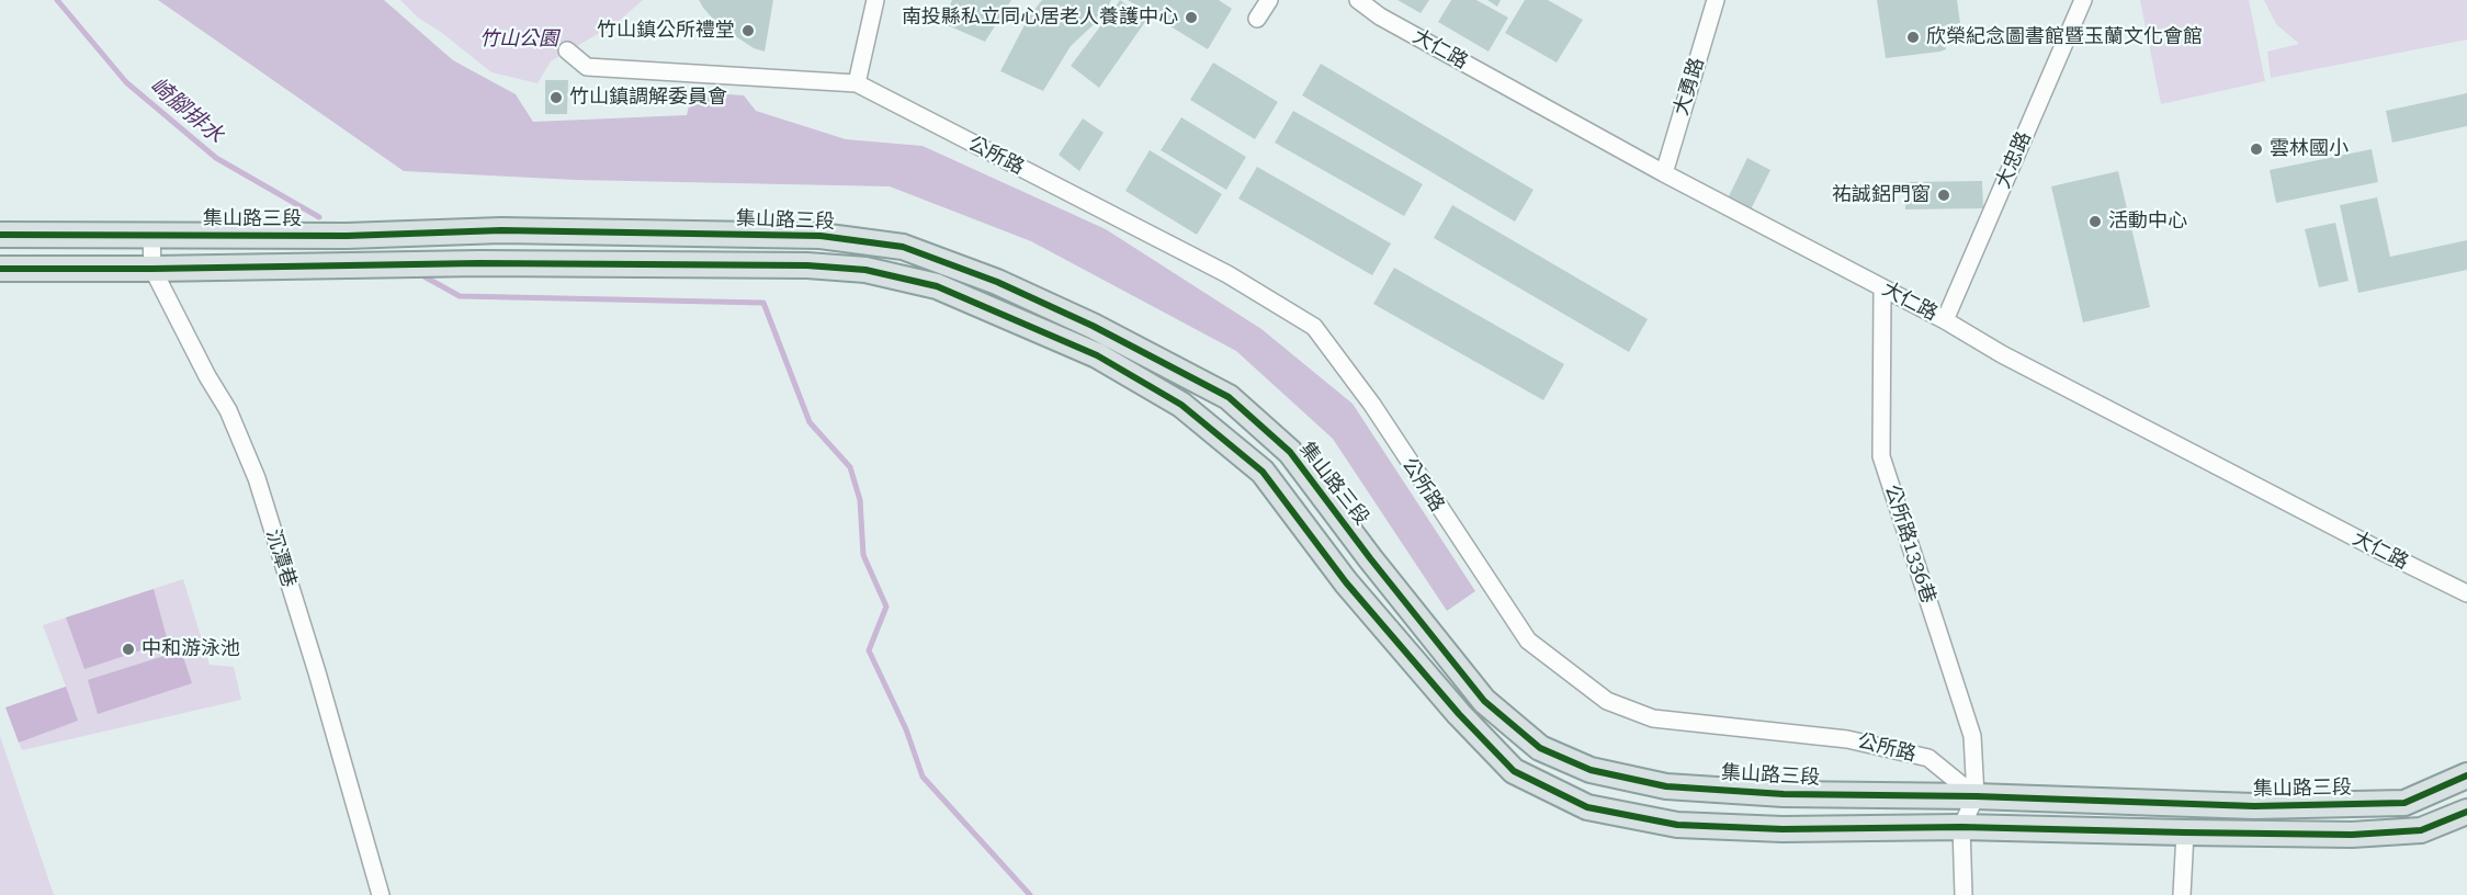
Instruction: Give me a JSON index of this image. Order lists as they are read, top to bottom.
{
  "streets": {
    "main road": ["集山路三段"],
    "street": [
      "大仁路",
      "大勇路",
      "公所路",
      "大忠路",
      "公所路1336巷",
      "沉潭巷"
    ]
  },
  "crossings": [
    ["大仁路", "大勇路"],
    ["大仁路", "大忠路"],
    ["大仁路", "公所路1336巷"],
    ["公所路", "集山路三段"],
    ["公所路", "公所路1336巷"],
    ["集山路三段", "公所路1336巷"],
    ["集山路三段", "沉潭巷"]
  ],
  "water": ["崎腳排水"],
  "parks": ["竹山公園"],
  "places": [
    "南投縣私立同心居老人養護中心",
    "竹山鎮公所禮堂",
    "欣榮紀念圖書館暨玉蘭文化會館",
    "竹山鎮調解委員會",
    "雲林國小",
    "祐誠鋁門窗",
    "活動中心",
    "中和游泳池"
  ]
}
